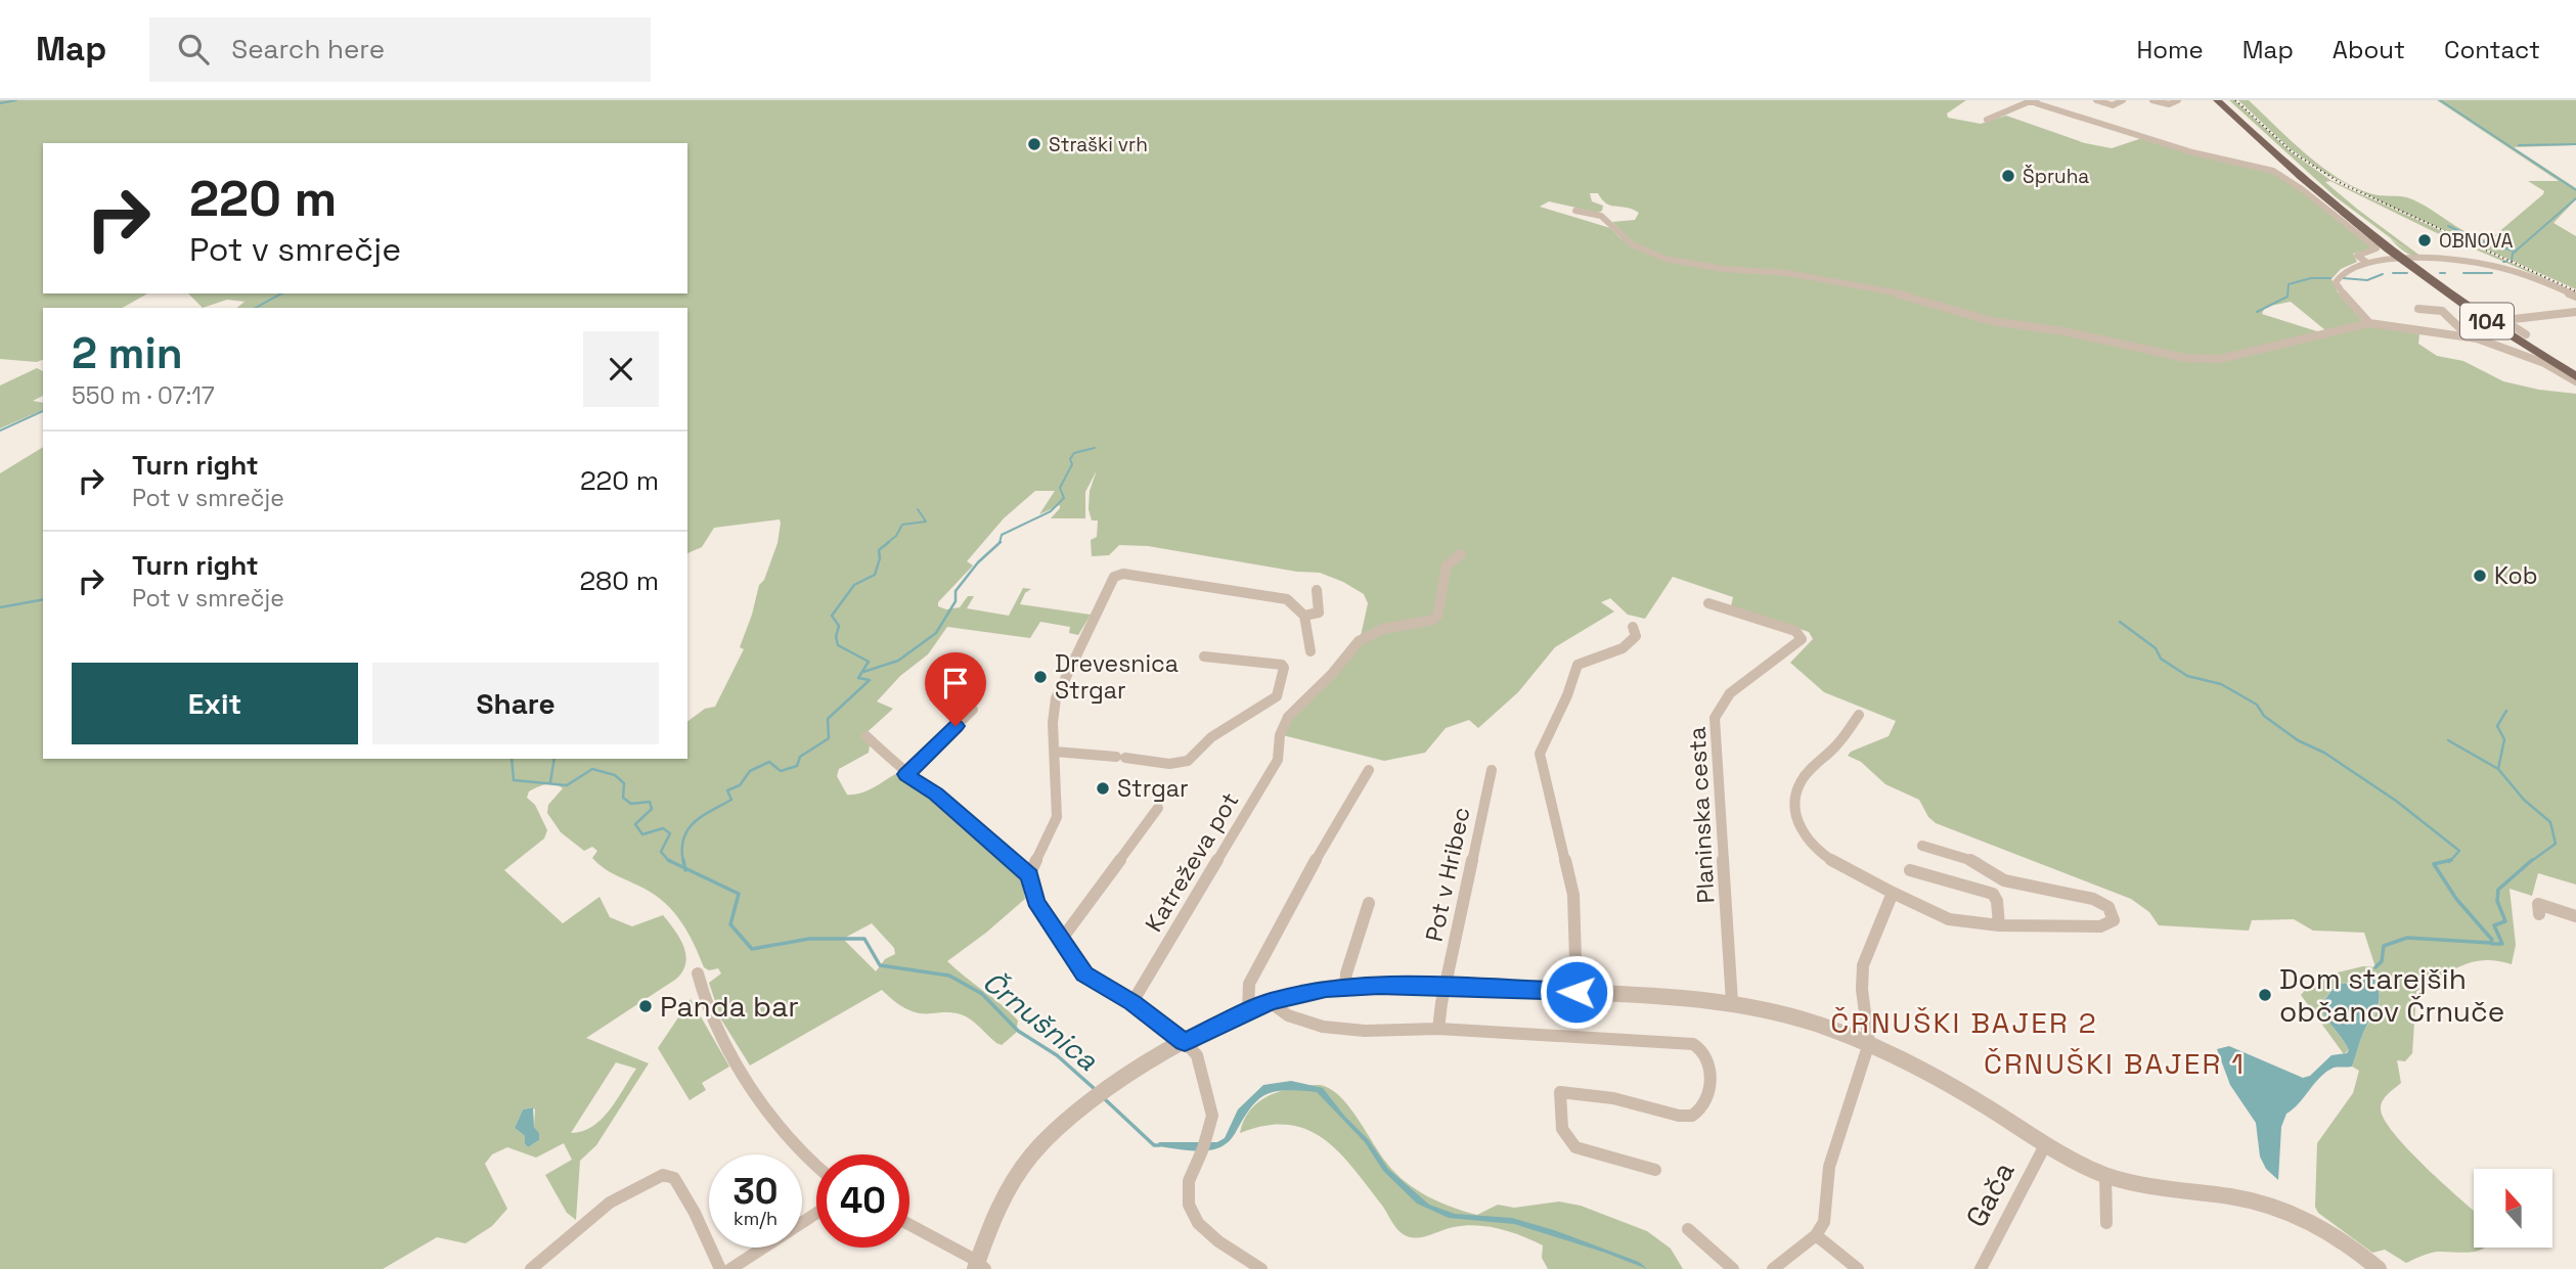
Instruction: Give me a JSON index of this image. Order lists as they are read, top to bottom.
{
  "streets": {
    "main road": ["104"],
    "street": [
      "Planinska cesta",
      "Katreževa pot",
      "Pot v Hribec",
      "Gača"
    ]
  },
  "districts": ["ČRNUŠKI BAJER 2", "ČRNUŠKI BAJER 1"],
  "water": ["Črnušnica"],
  "places": [
    "Straški vrh",
    "Špruha",
    "OBNOVA",
    "Kob",
    "Drevesnica Strgar",
    "Strgar",
    "Dom starejših občanov Črnuče",
    "Panda bar"
  ],
  "north": "top",
  "page": {
    "header": "Map",
    "search": "Search here",
    "nav": [
      "Home",
      "Map",
      "About",
      "Contact"
    ],
    "turn": ["220 m", "Pot v smrečje"],
    "heading": ["2 min", "550 m · 07:17"],
    "list": [
      {
        "name": "Turn right",
        "note": "Pot v smrečje",
        "value": "220 m"
      },
      {
        "name": "Turn right",
        "note": "Pot v smrečje",
        "value": "280 m"
      }
    ],
    "buttons": ["Exit", "Share"],
    "speed": "30 km/h",
    "limit": "40"
  }
}
